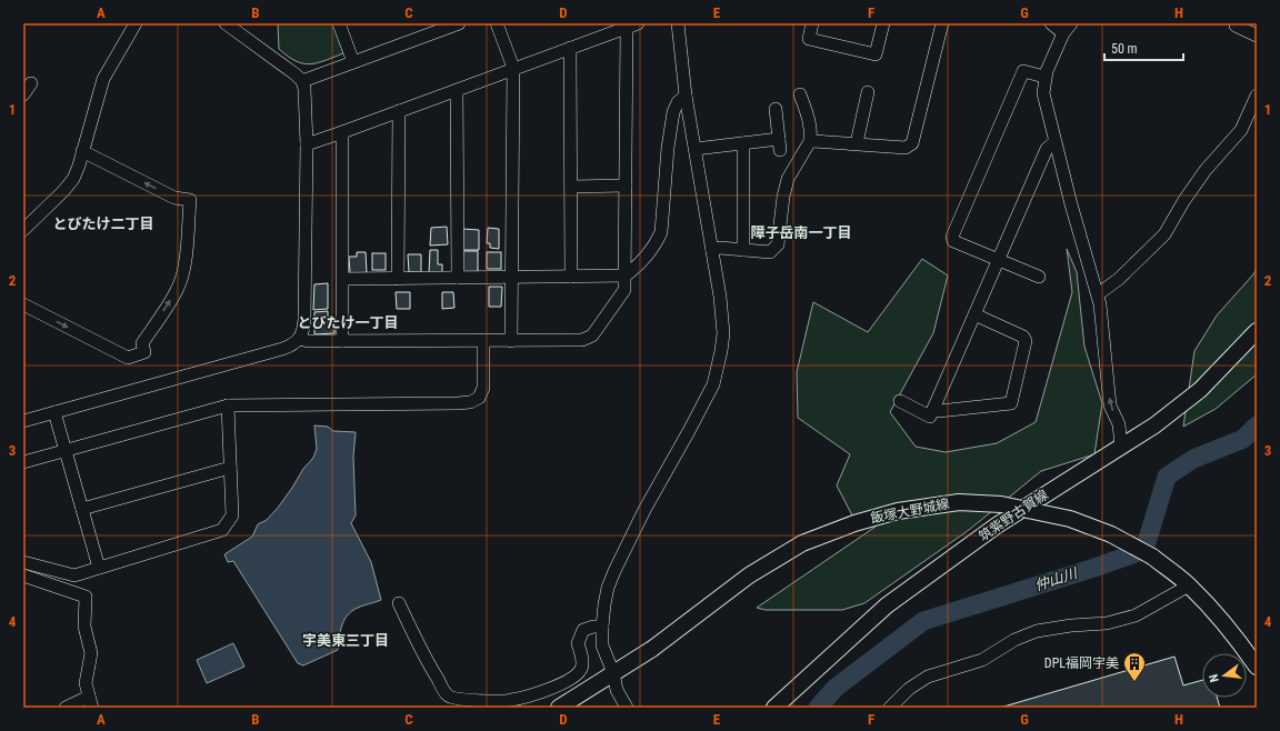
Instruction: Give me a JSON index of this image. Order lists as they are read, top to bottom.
{
  "streets": {
    "main road": ["飯塚大野城線", "筑紫野古賀線"]
  },
  "districts": [
    "とびたけ二丁目",
    "障子岳南一丁目",
    "とびたけ一丁目",
    "宇美東三丁目"
  ],
  "water": ["仲山川"],
  "places": {
    "building": ["DPL福岡宇美"]
  },
  "scale_bar": "50 m",
  "north": "left",
  "grid": {
    "columns": [
      "A",
      "B",
      "C",
      "D",
      "E",
      "F",
      "G",
      "H"
    ],
    "rows": [
      "1",
      "2",
      "3",
      "4"
    ]
  }
}
